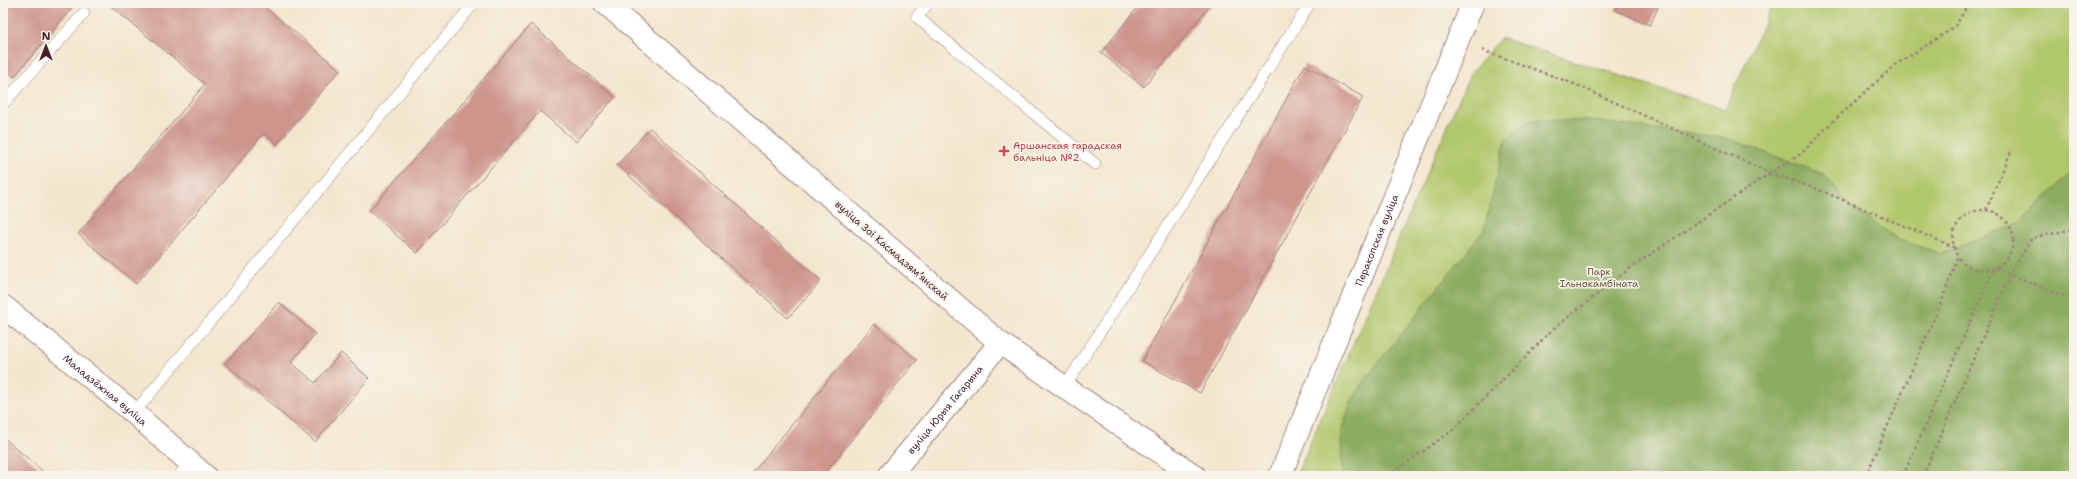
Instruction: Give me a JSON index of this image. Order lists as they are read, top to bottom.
{
  "streets": {
    "street": [
      "Перакопская вуліца",
      "вуліца Зоі Касмадзямʼянскай",
      "Маладзёжная вуліца",
      "вуліца Юрыя Гагарына"
    ]
  },
  "crossings": [
    ["вуліца Зоі Касмадзямʼянскай", "вуліца Юрыя Гагарына"]
  ],
  "parks": ["Парк Ільнокамбіната"],
  "places": {
    "health": ["Аршанская гарадская бальніца №2"]
  },
  "north": "top"
}
